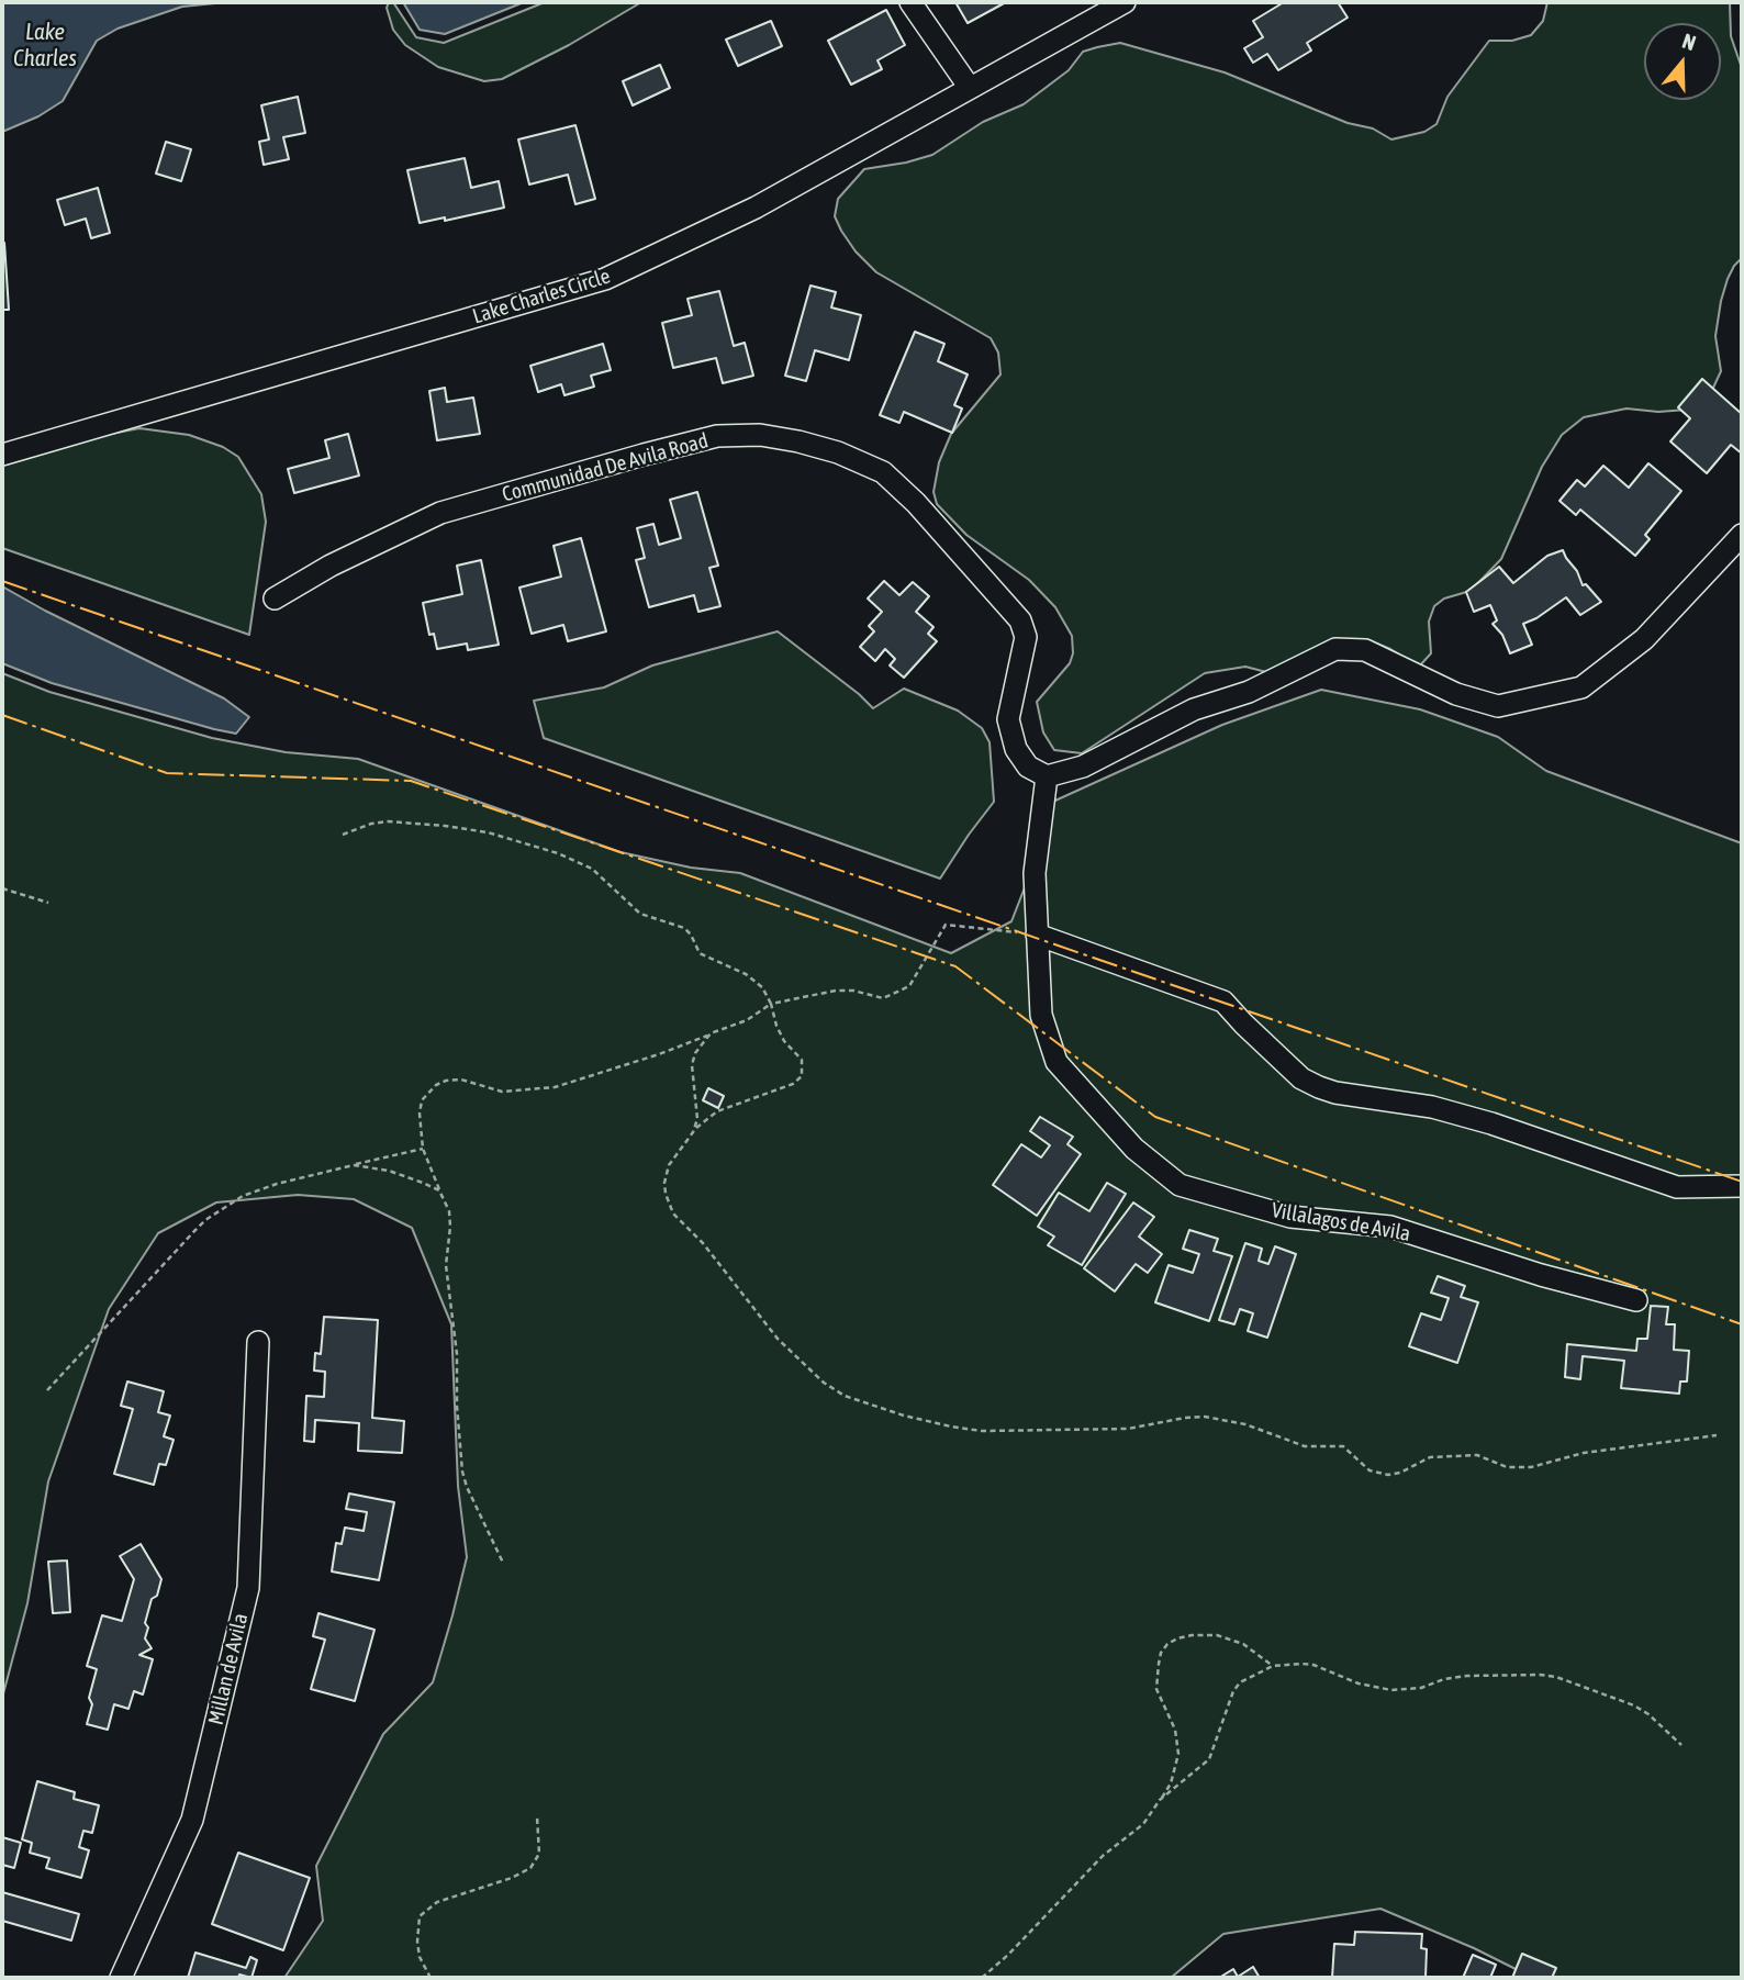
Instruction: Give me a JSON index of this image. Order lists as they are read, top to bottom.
{
  "streets": {
    "street": [
      "Lake Charles Circle",
      "Communidad De Avila Road",
      "Villalagos de Avila",
      "Millan de Avila"
    ]
  },
  "crossings": [
    ["Communidad De Avila Road", "Villalagos de Avila"]
  ],
  "water": ["Lake Charles"],
  "north": "top"
}
